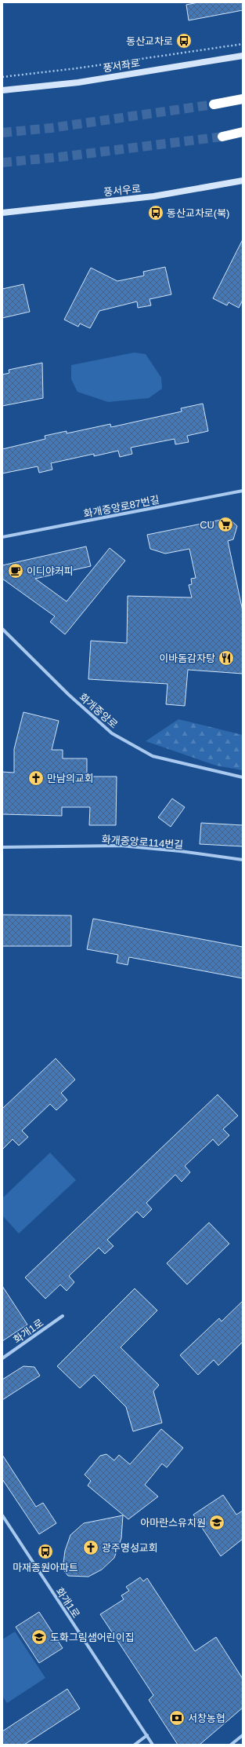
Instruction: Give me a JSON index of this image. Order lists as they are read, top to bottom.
{
  "streets": {
    "street": [
      "풍서좌로",
      "풍서우로",
      "화개중앙로87번길",
      "화개중앙로",
      "화개중앙로114번길",
      "화개1로"
    ]
  },
  "places": {
    "bus stop": ["동산교차로", "동산교차로(북)", "마재종원아파트"],
    "supermarket": ["CU"],
    "cafe": ["이디야커피"],
    "restaurant": ["이바돔감자탕"],
    "church": ["만남의교회", "광주명성교회"],
    "school or university": ["아마란스유치원", "도화그림샘어린이집"],
    "bank": ["서창농협"]
  }
}
